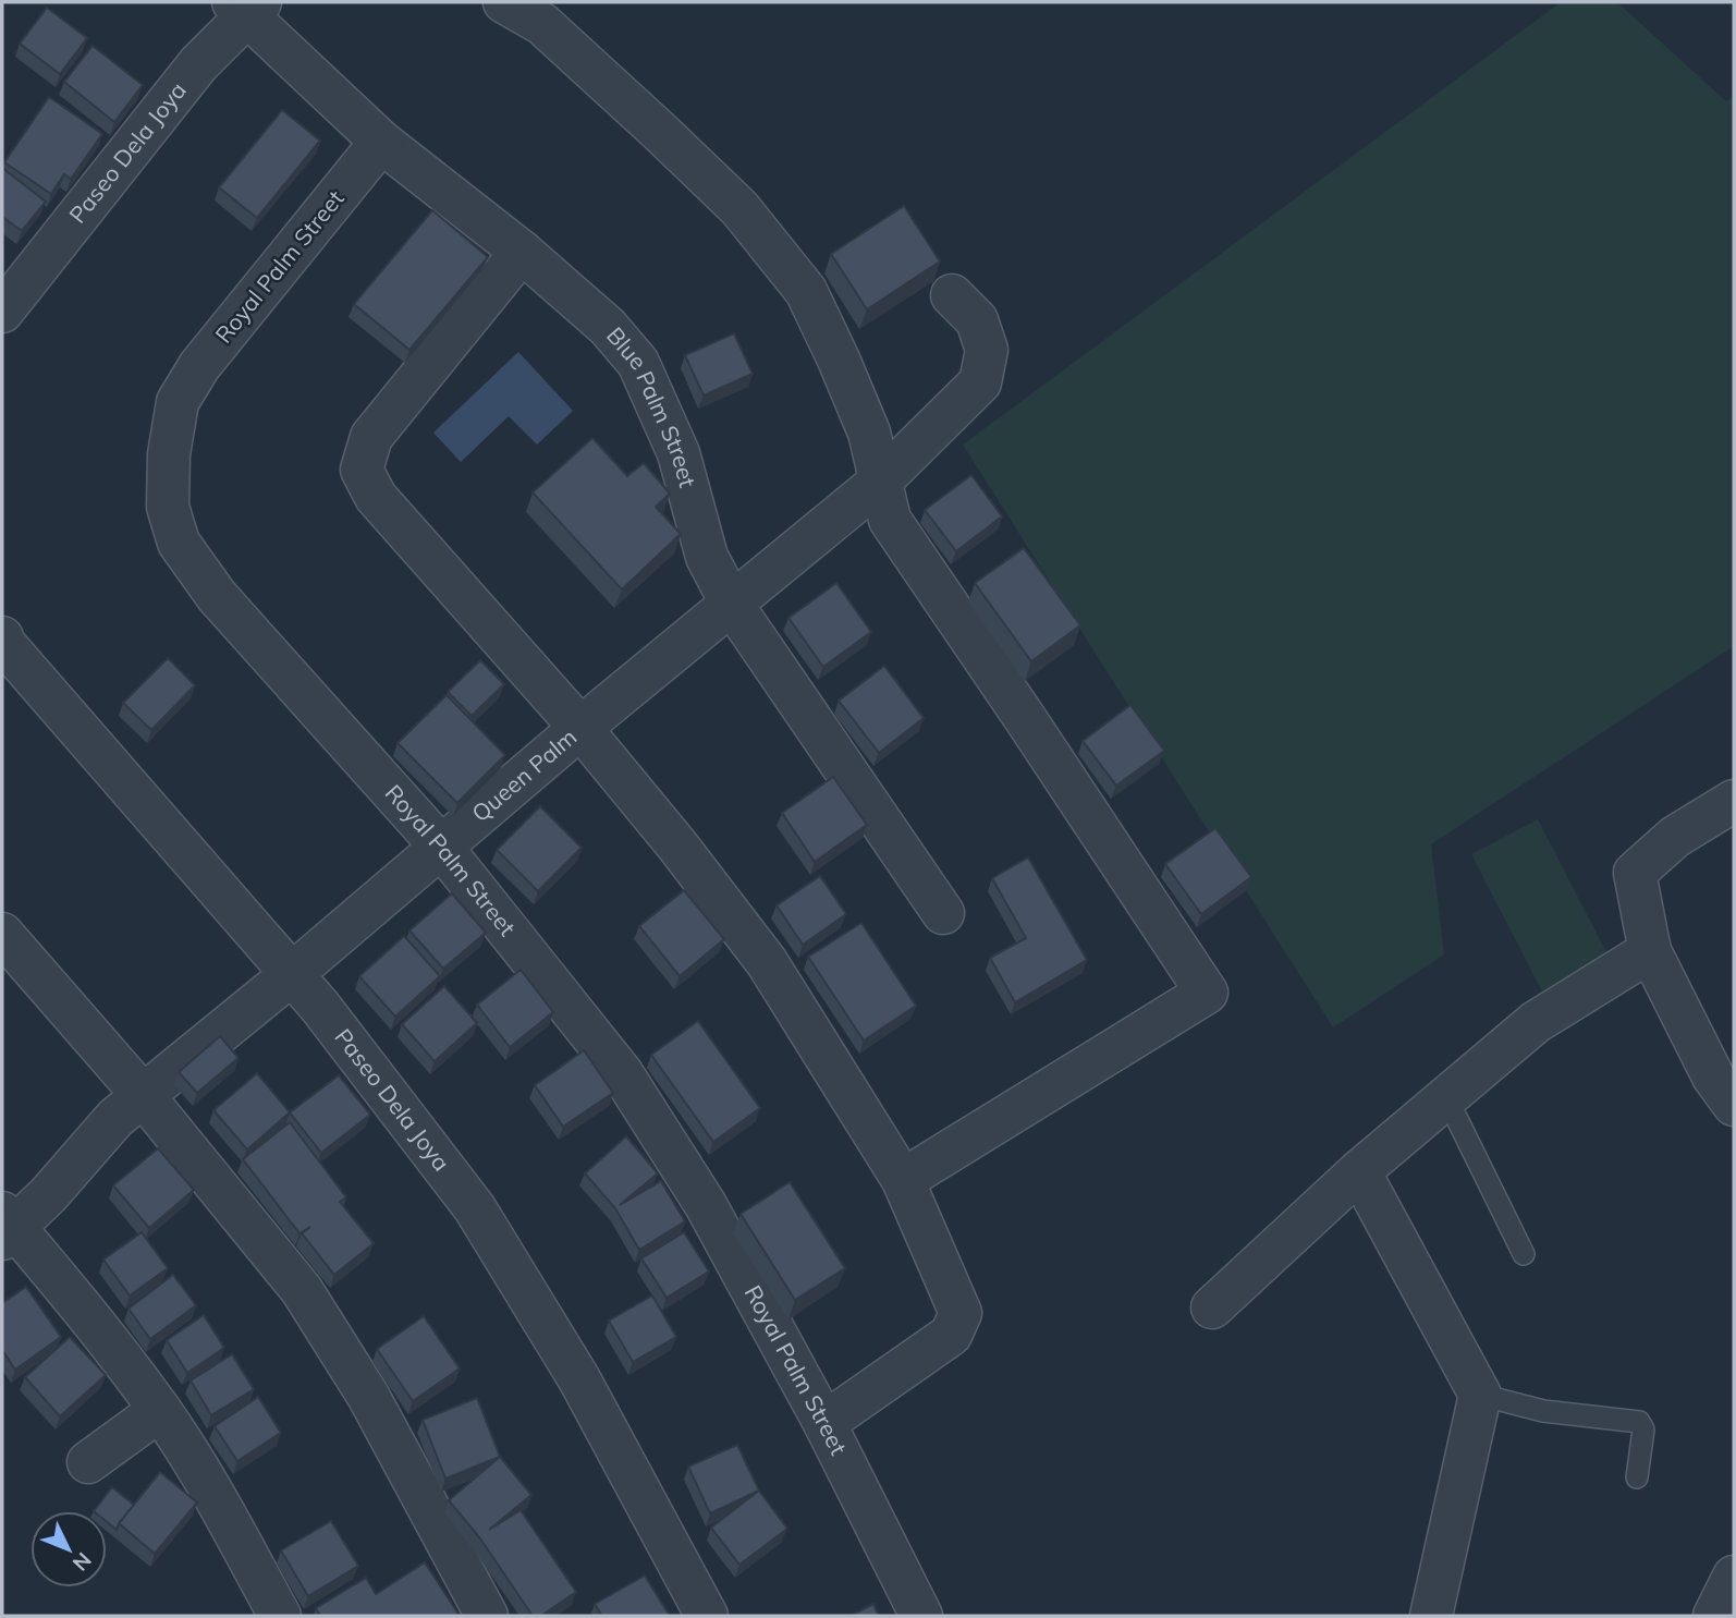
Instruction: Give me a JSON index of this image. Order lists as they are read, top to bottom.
{
  "streets": {
    "street": [
      "Paseo Dela Joya",
      "Royal Palm Street",
      "Blue Palm Street",
      "Queen Palm"
    ]
  },
  "crossings": [
    ["Paseo Dela Joya", "Blue Palm Street"],
    ["Paseo Dela Joya", "Queen Palm"],
    ["Royal Palm Street", "Blue Palm Street"],
    ["Royal Palm Street", "Queen Palm"],
    ["Blue Palm Street", "Queen Palm"]
  ],
  "north": "bottom right"
}
